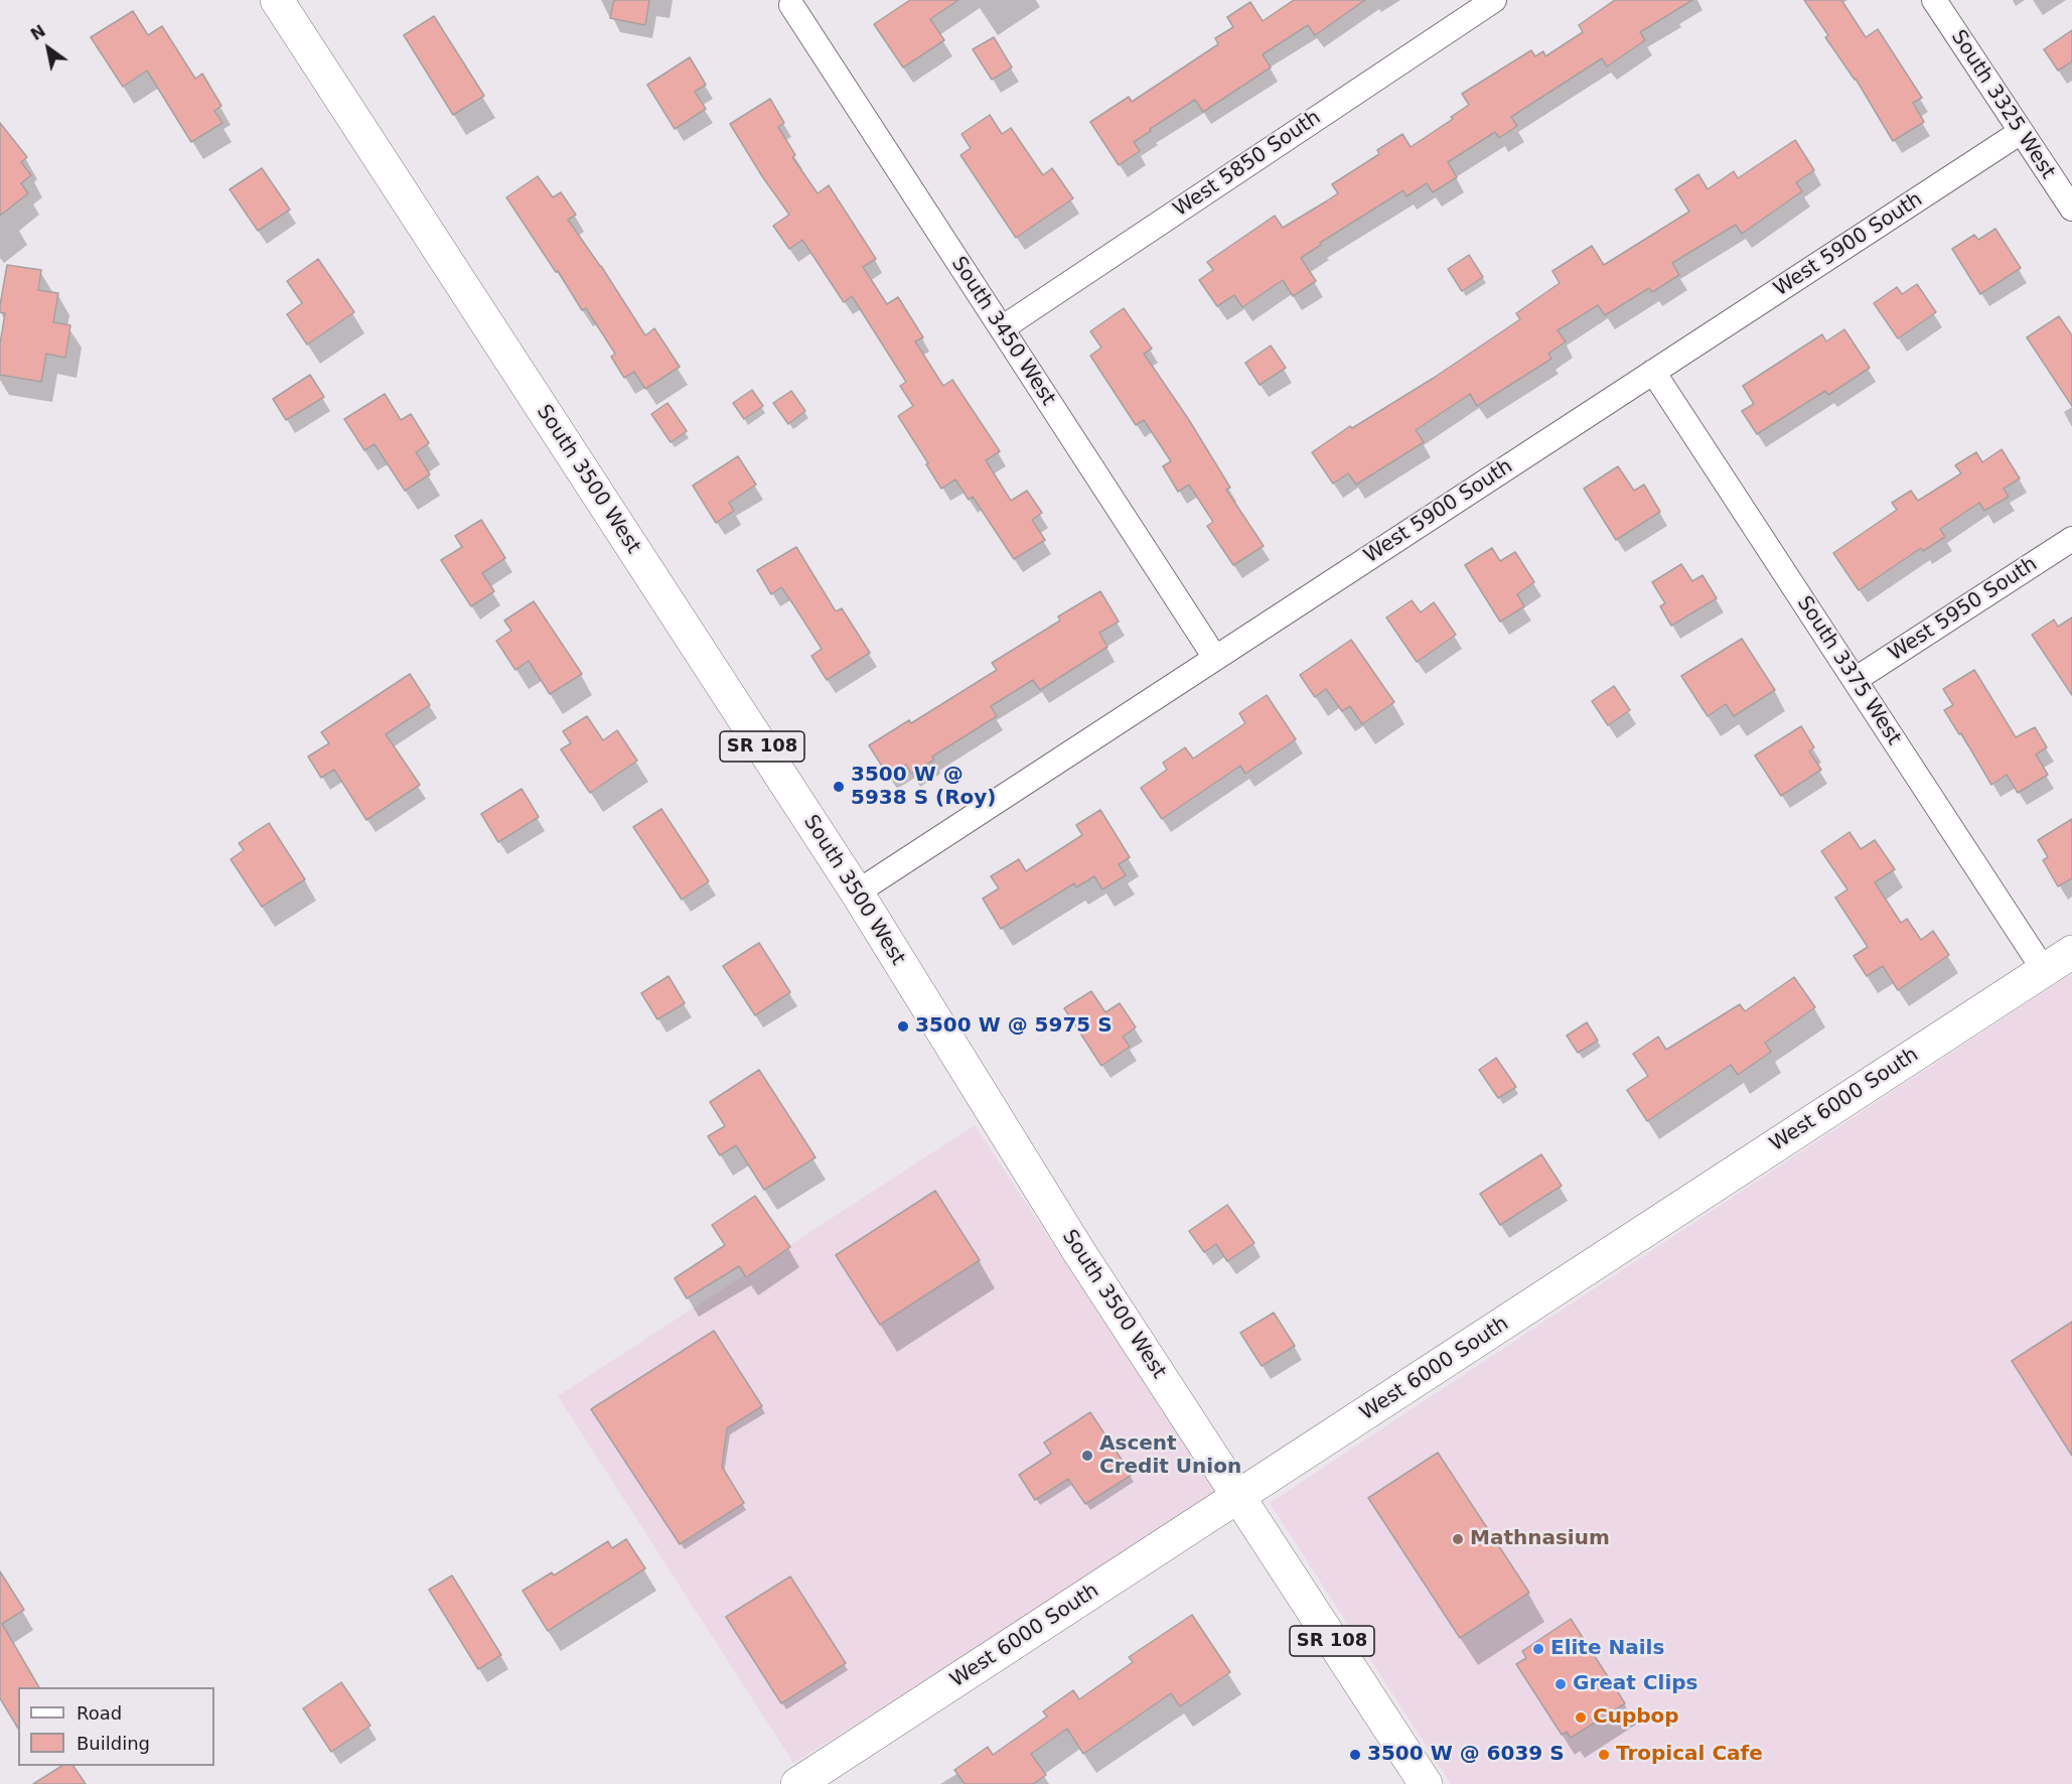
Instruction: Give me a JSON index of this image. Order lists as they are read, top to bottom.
{
  "streets": {
    "main road": ["South 3500 West", "SR 108", "West 6000 South"],
    "street": [
      "South 3325 West",
      "West 5850 South",
      "West 5900 South",
      "South 3450 West",
      "West 5950 South",
      "South 3375 West"
    ]
  },
  "crossings": [
    ["South 3325 West", "West 5900 South"],
    ["West 5850 South", "South 3450 West"],
    ["West 5900 South", "South 3450 West"],
    ["West 5900 South", "South 3500 West"],
    ["West 5900 South", "South 3375 West"],
    ["South 3500 West", "West 6000 South"],
    ["West 5950 South", "South 3375 West"],
    ["South 3375 West", "West 6000 South"]
  ],
  "places": [
    "3500 W @ 5938 S (Roy)",
    "3500 W @ 5975 S",
    "Ascent Credit Union",
    "Mathnasium",
    "Elite Nails",
    "Great Clips",
    "Cupbop",
    "3500 W @ 6039 S",
    "Tropical Cafe"
  ],
  "legend": ["Road", "Building"],
  "north": "top left"
}
